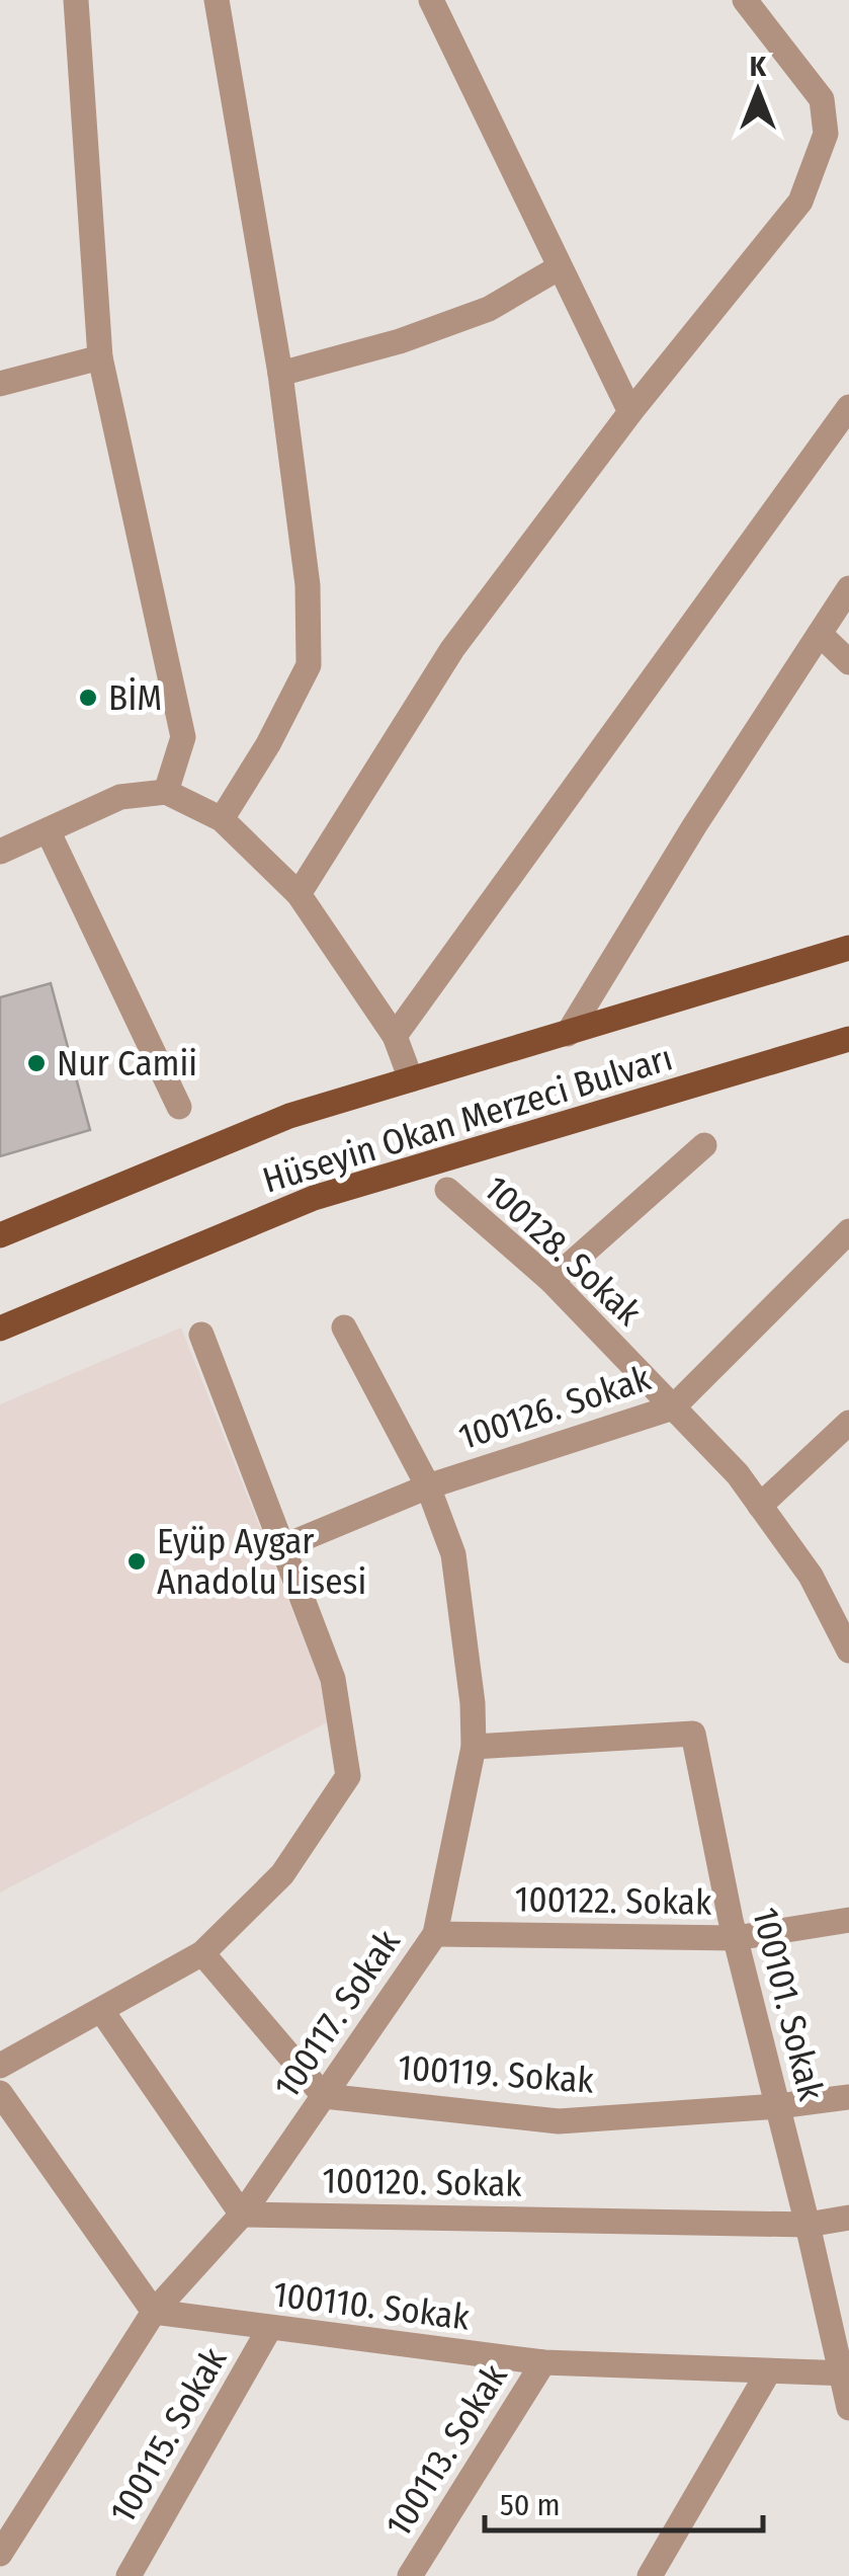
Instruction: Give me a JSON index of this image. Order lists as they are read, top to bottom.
{
  "streets": {
    "main road": ["Hüseyin Okan Merzeci Bulvarı"],
    "street": [
      "100128. Sokak",
      "100126. Sokak",
      "100122. Sokak",
      "100101. Sokak",
      "100117. Sokak",
      "100119. Sokak",
      "100120. Sokak",
      "100110. Sokak",
      "100115. Sokak",
      "100113. Sokak"
    ]
  },
  "crossings": [
    ["100128. Sokak", "100126. Sokak"],
    ["100126. Sokak", "100117. Sokak"],
    ["100122. Sokak", "100101. Sokak"],
    ["100122. Sokak", "100117. Sokak"],
    ["100101. Sokak", "100117. Sokak"],
    ["100101. Sokak", "100119. Sokak"],
    ["100101. Sokak", "100120. Sokak"],
    ["100101. Sokak", "100110. Sokak"],
    ["100117. Sokak", "100119. Sokak"],
    ["100117. Sokak", "100120. Sokak"],
    ["100117. Sokak", "100110. Sokak"],
    ["100110. Sokak", "100115. Sokak"],
    ["100110. Sokak", "100113. Sokak"]
  ],
  "places": ["BİM", "Nur Camii", "Eyüp Aygar Anadolu Lisesi"],
  "scale_bar": "50 m",
  "north": "top"
}
